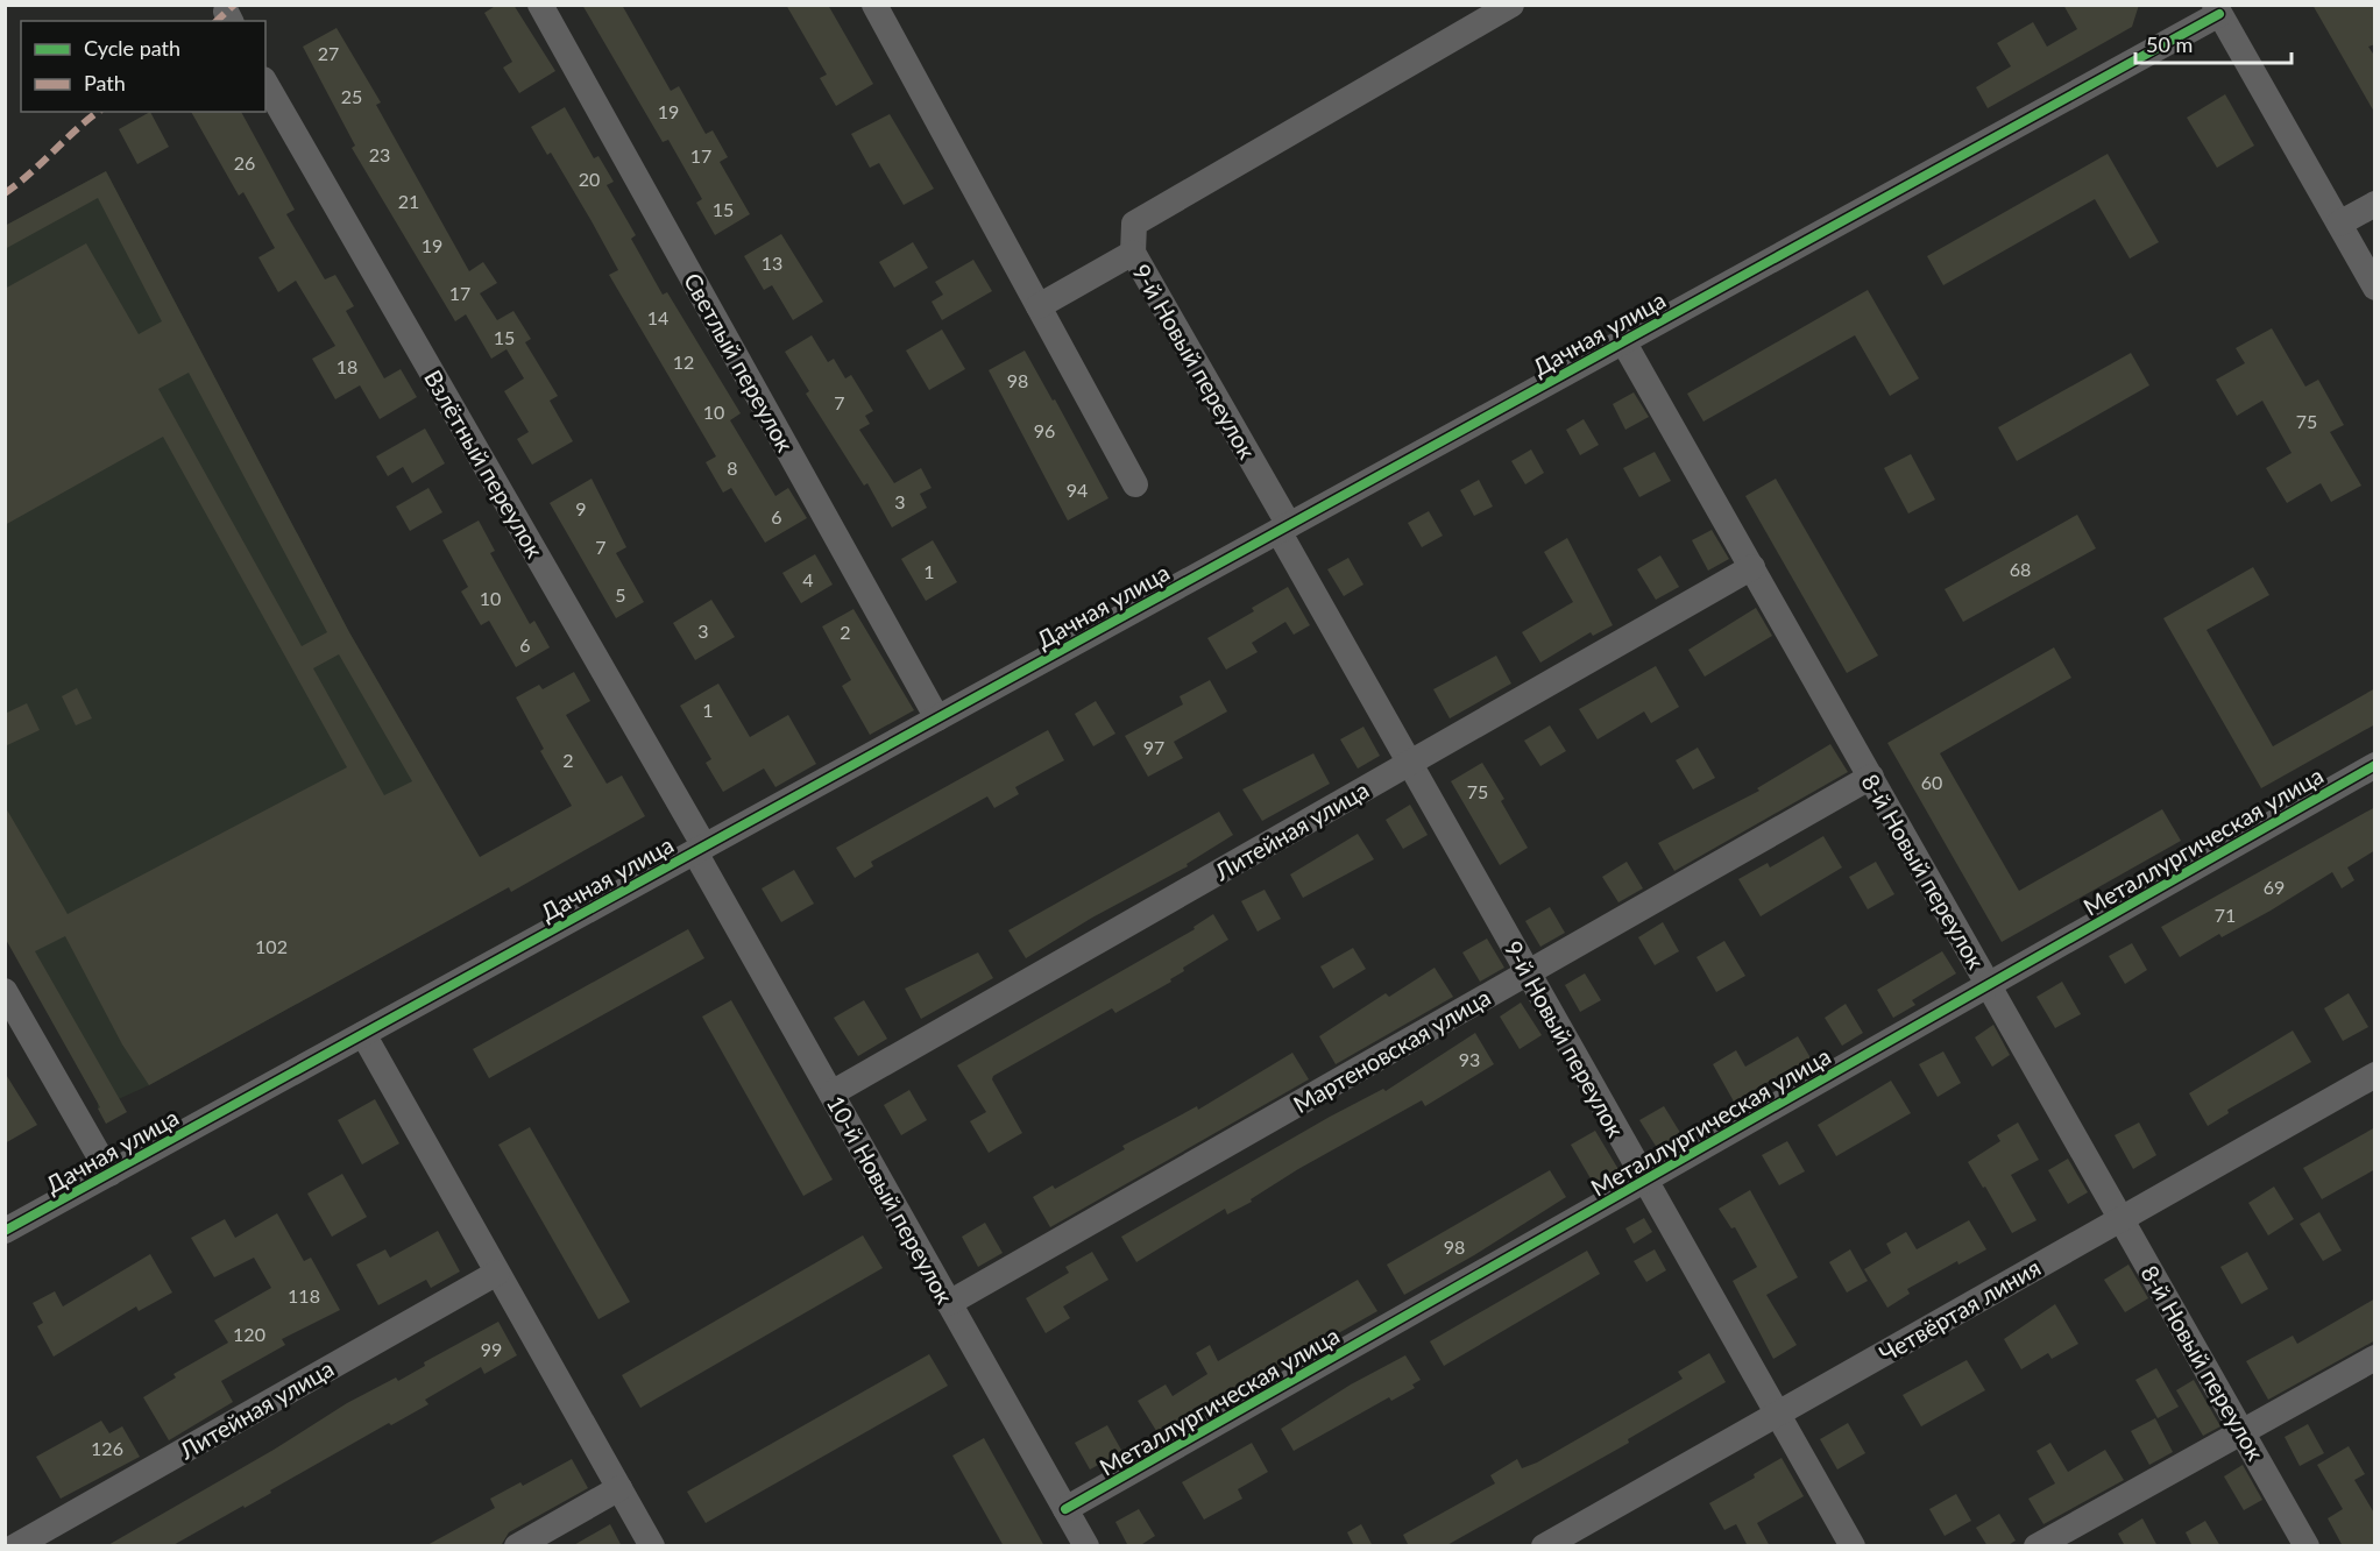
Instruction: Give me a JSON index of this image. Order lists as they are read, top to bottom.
{
  "streets": {
    "street": [
      "Дачная улица",
      "9-й Новый переулок",
      "Светлый переулок",
      "Взлётный переулок",
      "Литейная улица",
      "Металлургическая улица",
      "8-й Новый переулок",
      "Мартеновская улица",
      "10-й Новый переулок",
      "Четвёртая линия"
    ]
  },
  "crossings": [
    ["Дачная улица", "9-й Новый переулок"],
    ["Дачная улица", "Светлый переулок"],
    ["Дачная улица", "Взлётный переулок"],
    ["Дачная улица", "8-й Новый переулок"],
    ["Дачная улица", "10-й Новый переулок"],
    ["9-й Новый переулок", "Литейная улица"],
    ["9-й Новый переулок", "Металлургическая улица"],
    ["9-й Новый переулок", "Мартеновская улица"],
    ["9-й Новый переулок", "Четвёртая линия"],
    ["Взлётный переулок", "10-й Новый переулок"],
    ["Литейная улица", "8-й Новый переулок"],
    ["Литейная улица", "10-й Новый переулок"],
    ["Металлургическая улица", "8-й Новый переулок"],
    ["Металлургическая улица", "10-й Новый переулок"],
    ["8-й Новый переулок", "Мартеновская улица"],
    ["8-й Новый переулок", "Четвёртая линия"],
    ["Мартеновская улица", "10-й Новый переулок"]
  ],
  "house_numbers": [
    "27",
    "25",
    "19",
    "23",
    "17",
    "26",
    "20",
    "21",
    "15",
    "19",
    "13",
    "17",
    "14",
    "15",
    "12",
    "18",
    "98",
    "7",
    "10",
    "75",
    "96",
    "8",
    "94",
    "3",
    "9",
    "6",
    "7",
    "68",
    "1",
    "4",
    "5",
    "10",
    "3",
    "2",
    "6",
    "1",
    "97",
    "2",
    "60",
    "75",
    "69",
    "71",
    "102",
    "93",
    "98",
    "118",
    "120",
    "99",
    "126"
  ],
  "legend": ["Cycle path", "Path"],
  "scale_bar": "50 m"
}
